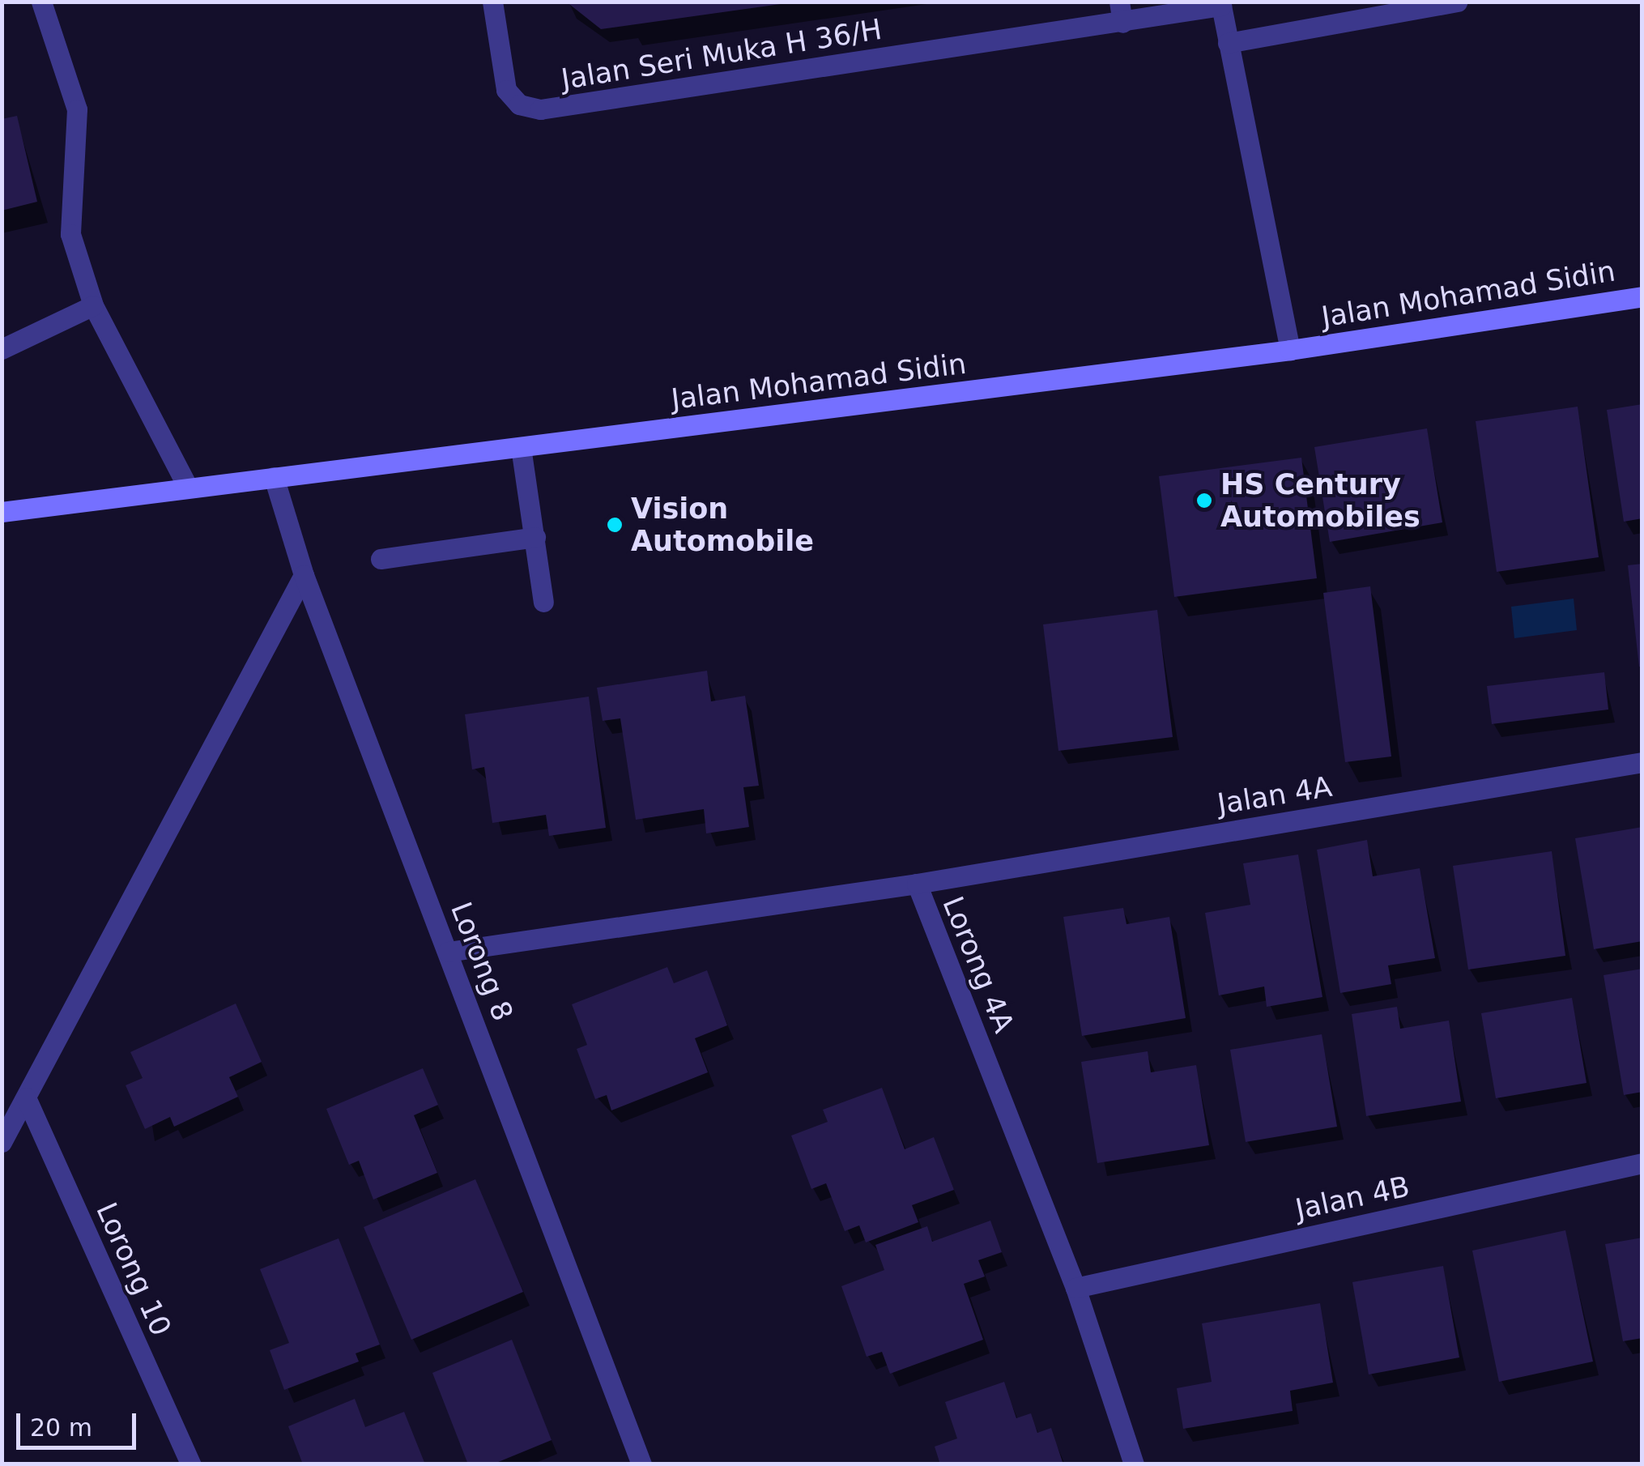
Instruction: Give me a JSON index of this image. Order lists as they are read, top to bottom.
{
  "streets": {
    "main road": ["Jalan Mohamad Sidin"],
    "street": [
      "Jalan Seri Muka H 36/H",
      "Jalan 4A",
      "Lorong 8",
      "Lorong 4A",
      "Jalan 4B",
      "Lorong 10"
    ]
  },
  "crossings": [
    ["Jalan Mohamad Sidin", "Lorong 8"],
    ["Jalan 4A", "Lorong 4A"],
    ["Lorong 8", "Lorong 4A"],
    ["Lorong 4A", "Jalan 4B"]
  ],
  "places": ["HS Century Automobiles", "Vision Automobile"],
  "scale_bar": "20 m"
}
